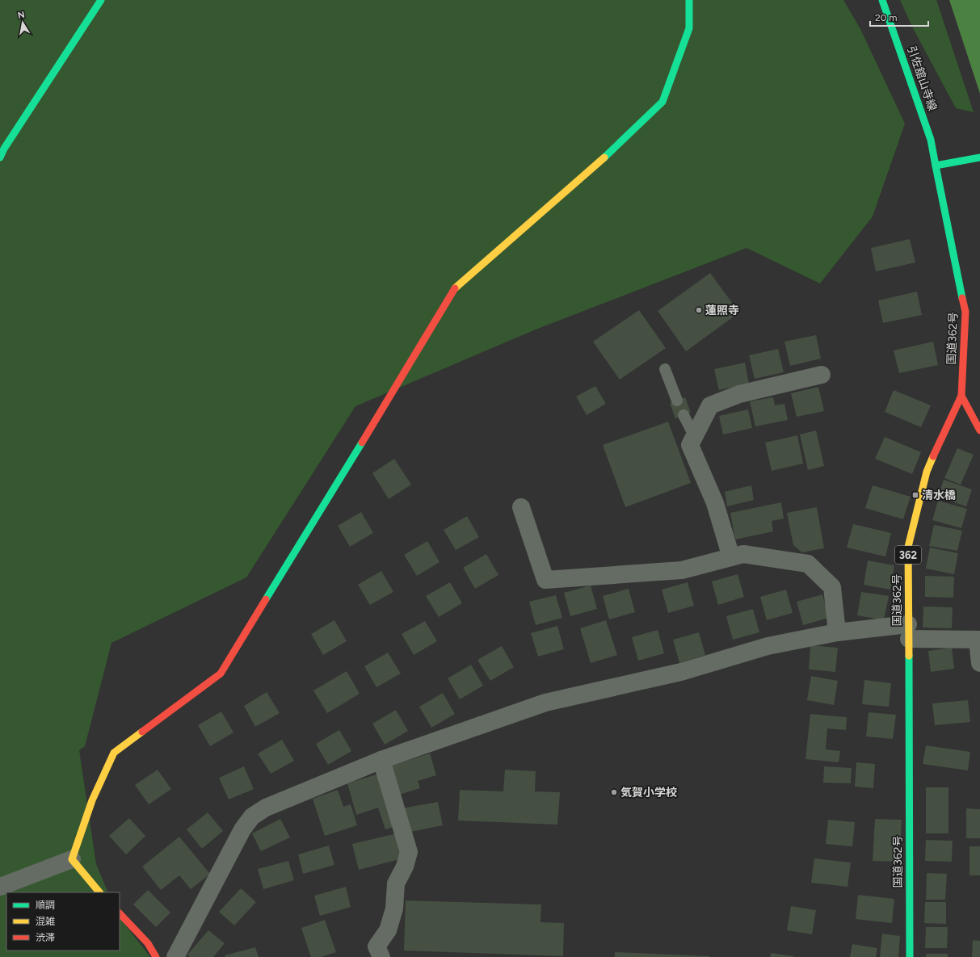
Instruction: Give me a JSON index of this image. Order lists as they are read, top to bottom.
{
  "streets": {
    "main road": ["引佐舘山寺線", "国道362号", "362"]
  },
  "crossings": [
    ["引佐舘山寺線", "国道362号"]
  ],
  "places": {
    "other": ["蓮照寺", "気賀小学校"],
    "transit": ["清水橋"]
  },
  "legend": ["順調", "混雑", "渋滞"],
  "scale_bar": "20 m",
  "north": "top"
}
